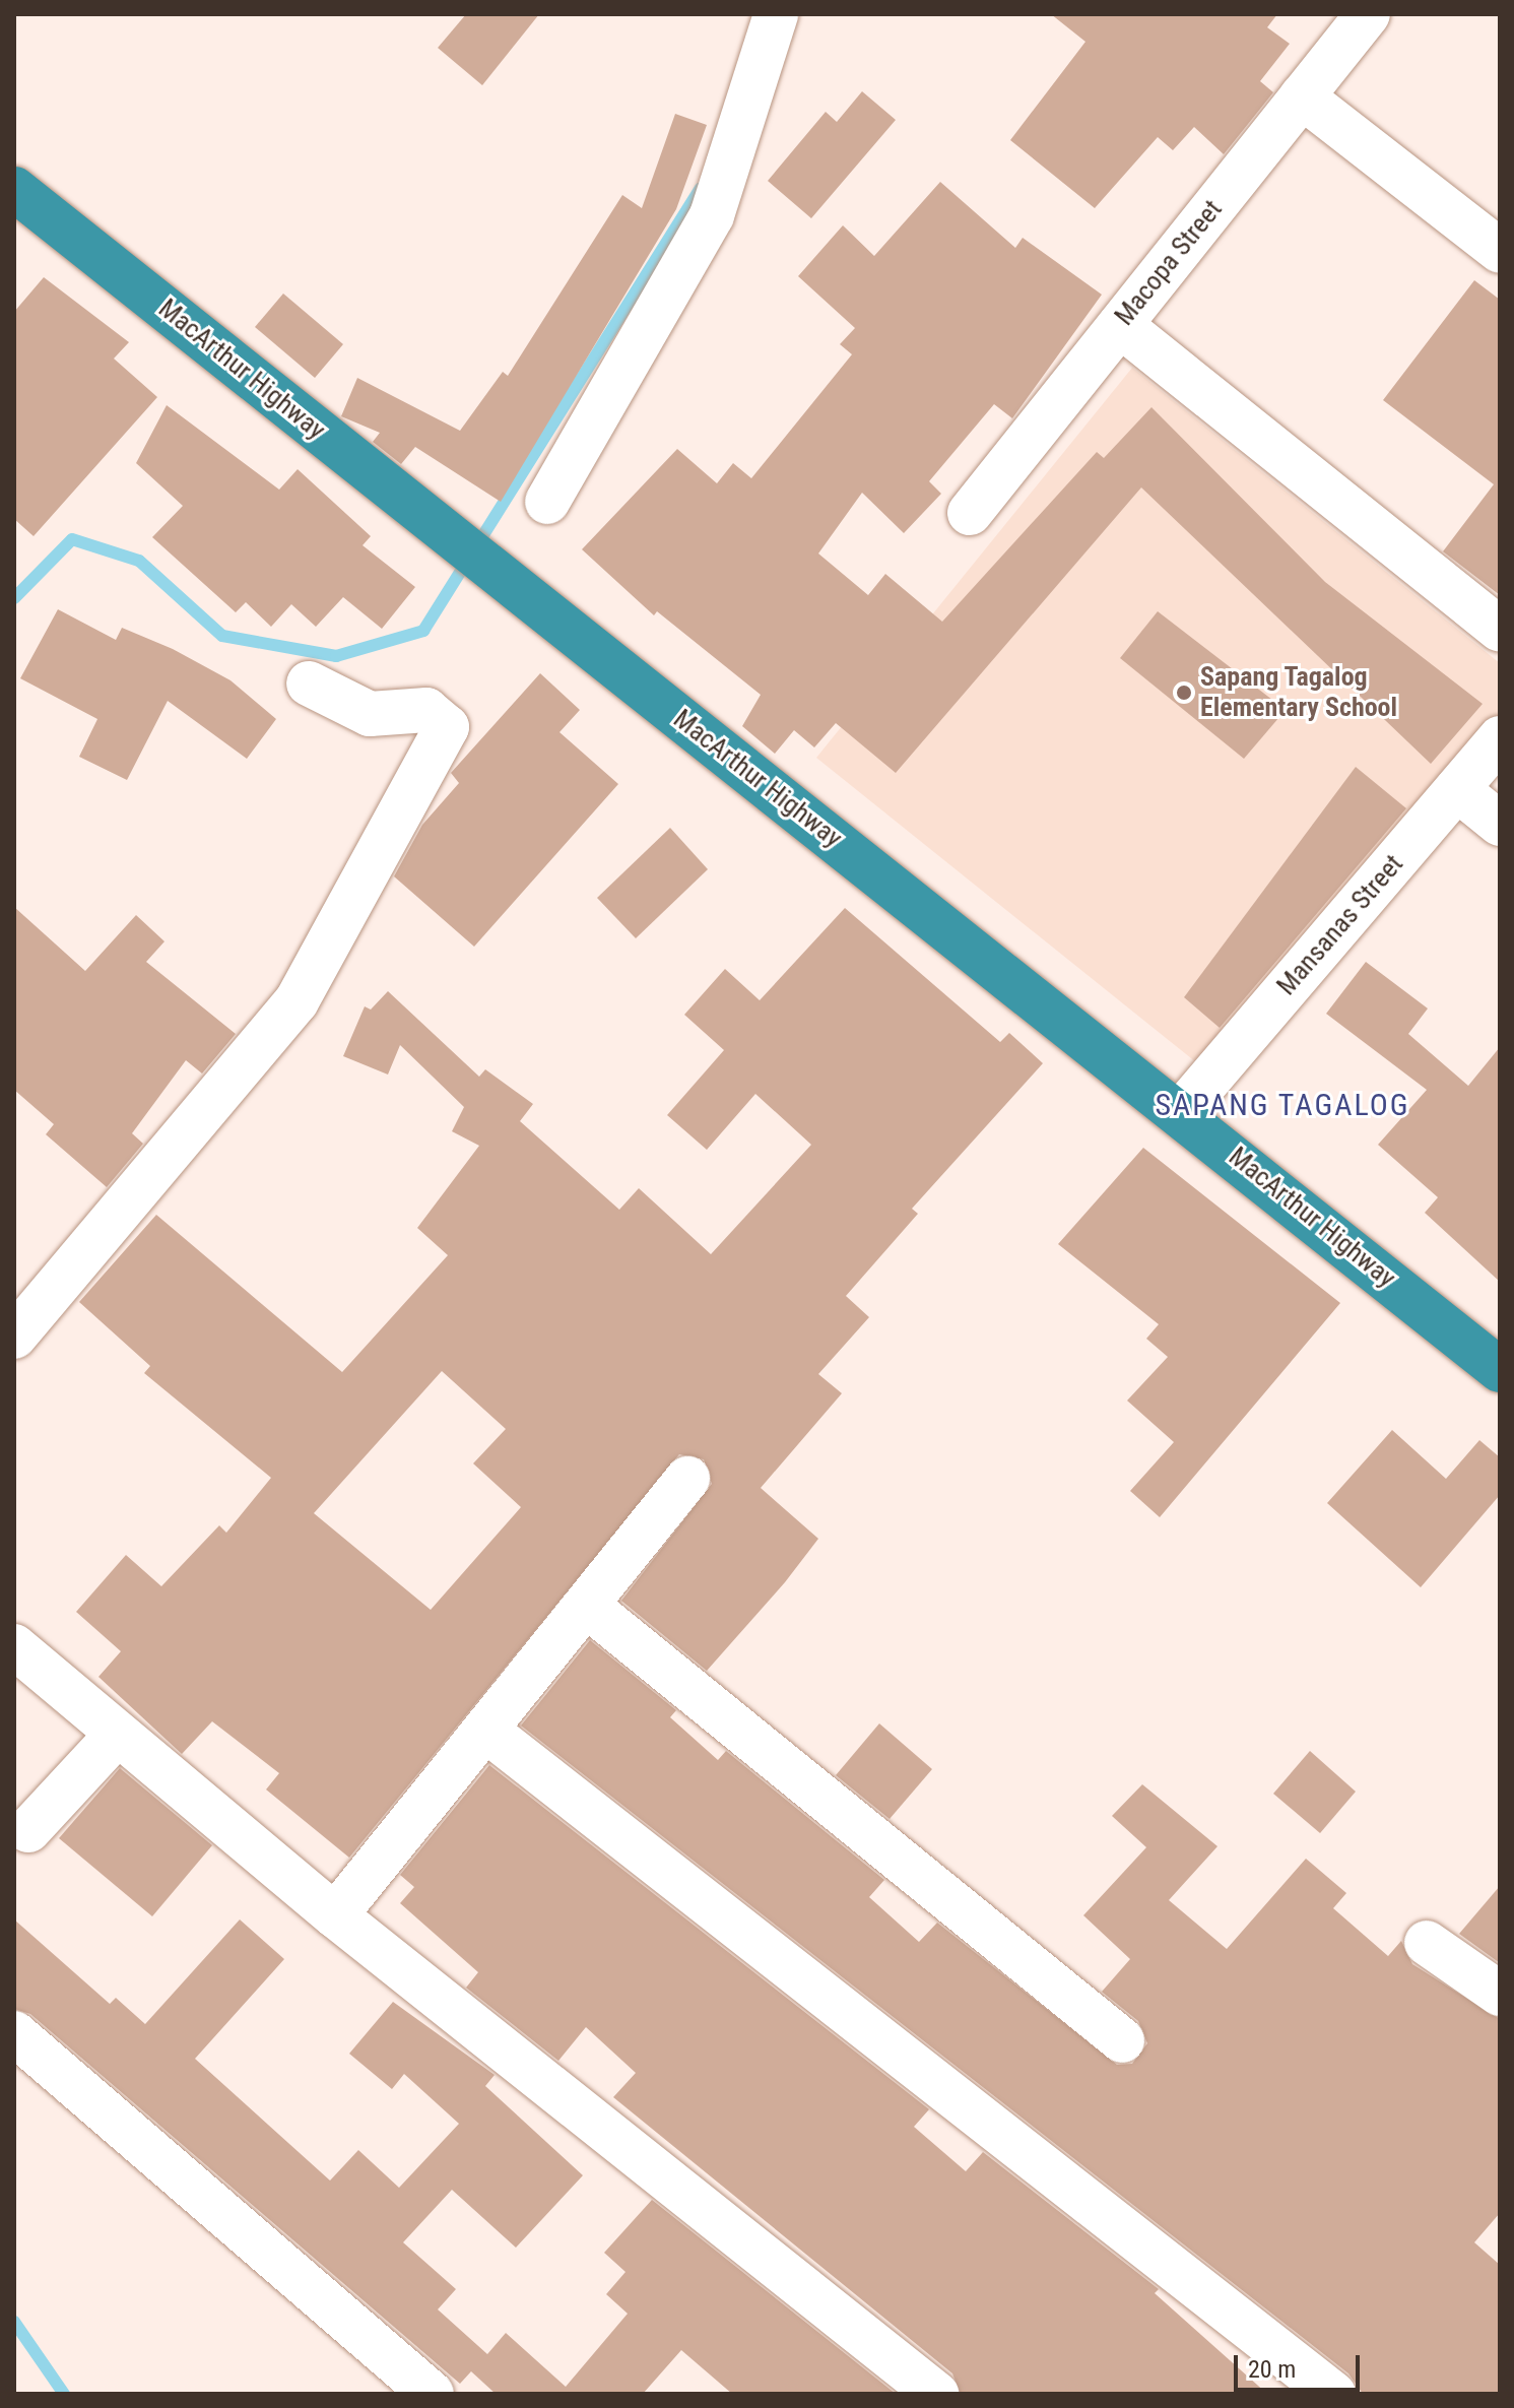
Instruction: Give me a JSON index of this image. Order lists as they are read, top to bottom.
{
  "streets": {
    "highway": ["MacArthur Highway"],
    "street": ["Macopa Street", "Mansanas Street"]
  },
  "crossings": [
    ["MacArthur Highway", "Mansanas Street"]
  ],
  "districts": ["SAPANG TAGALOG"],
  "places": ["Sapang Tagalog Elementary School"],
  "scale_bar": "20 m"
}
